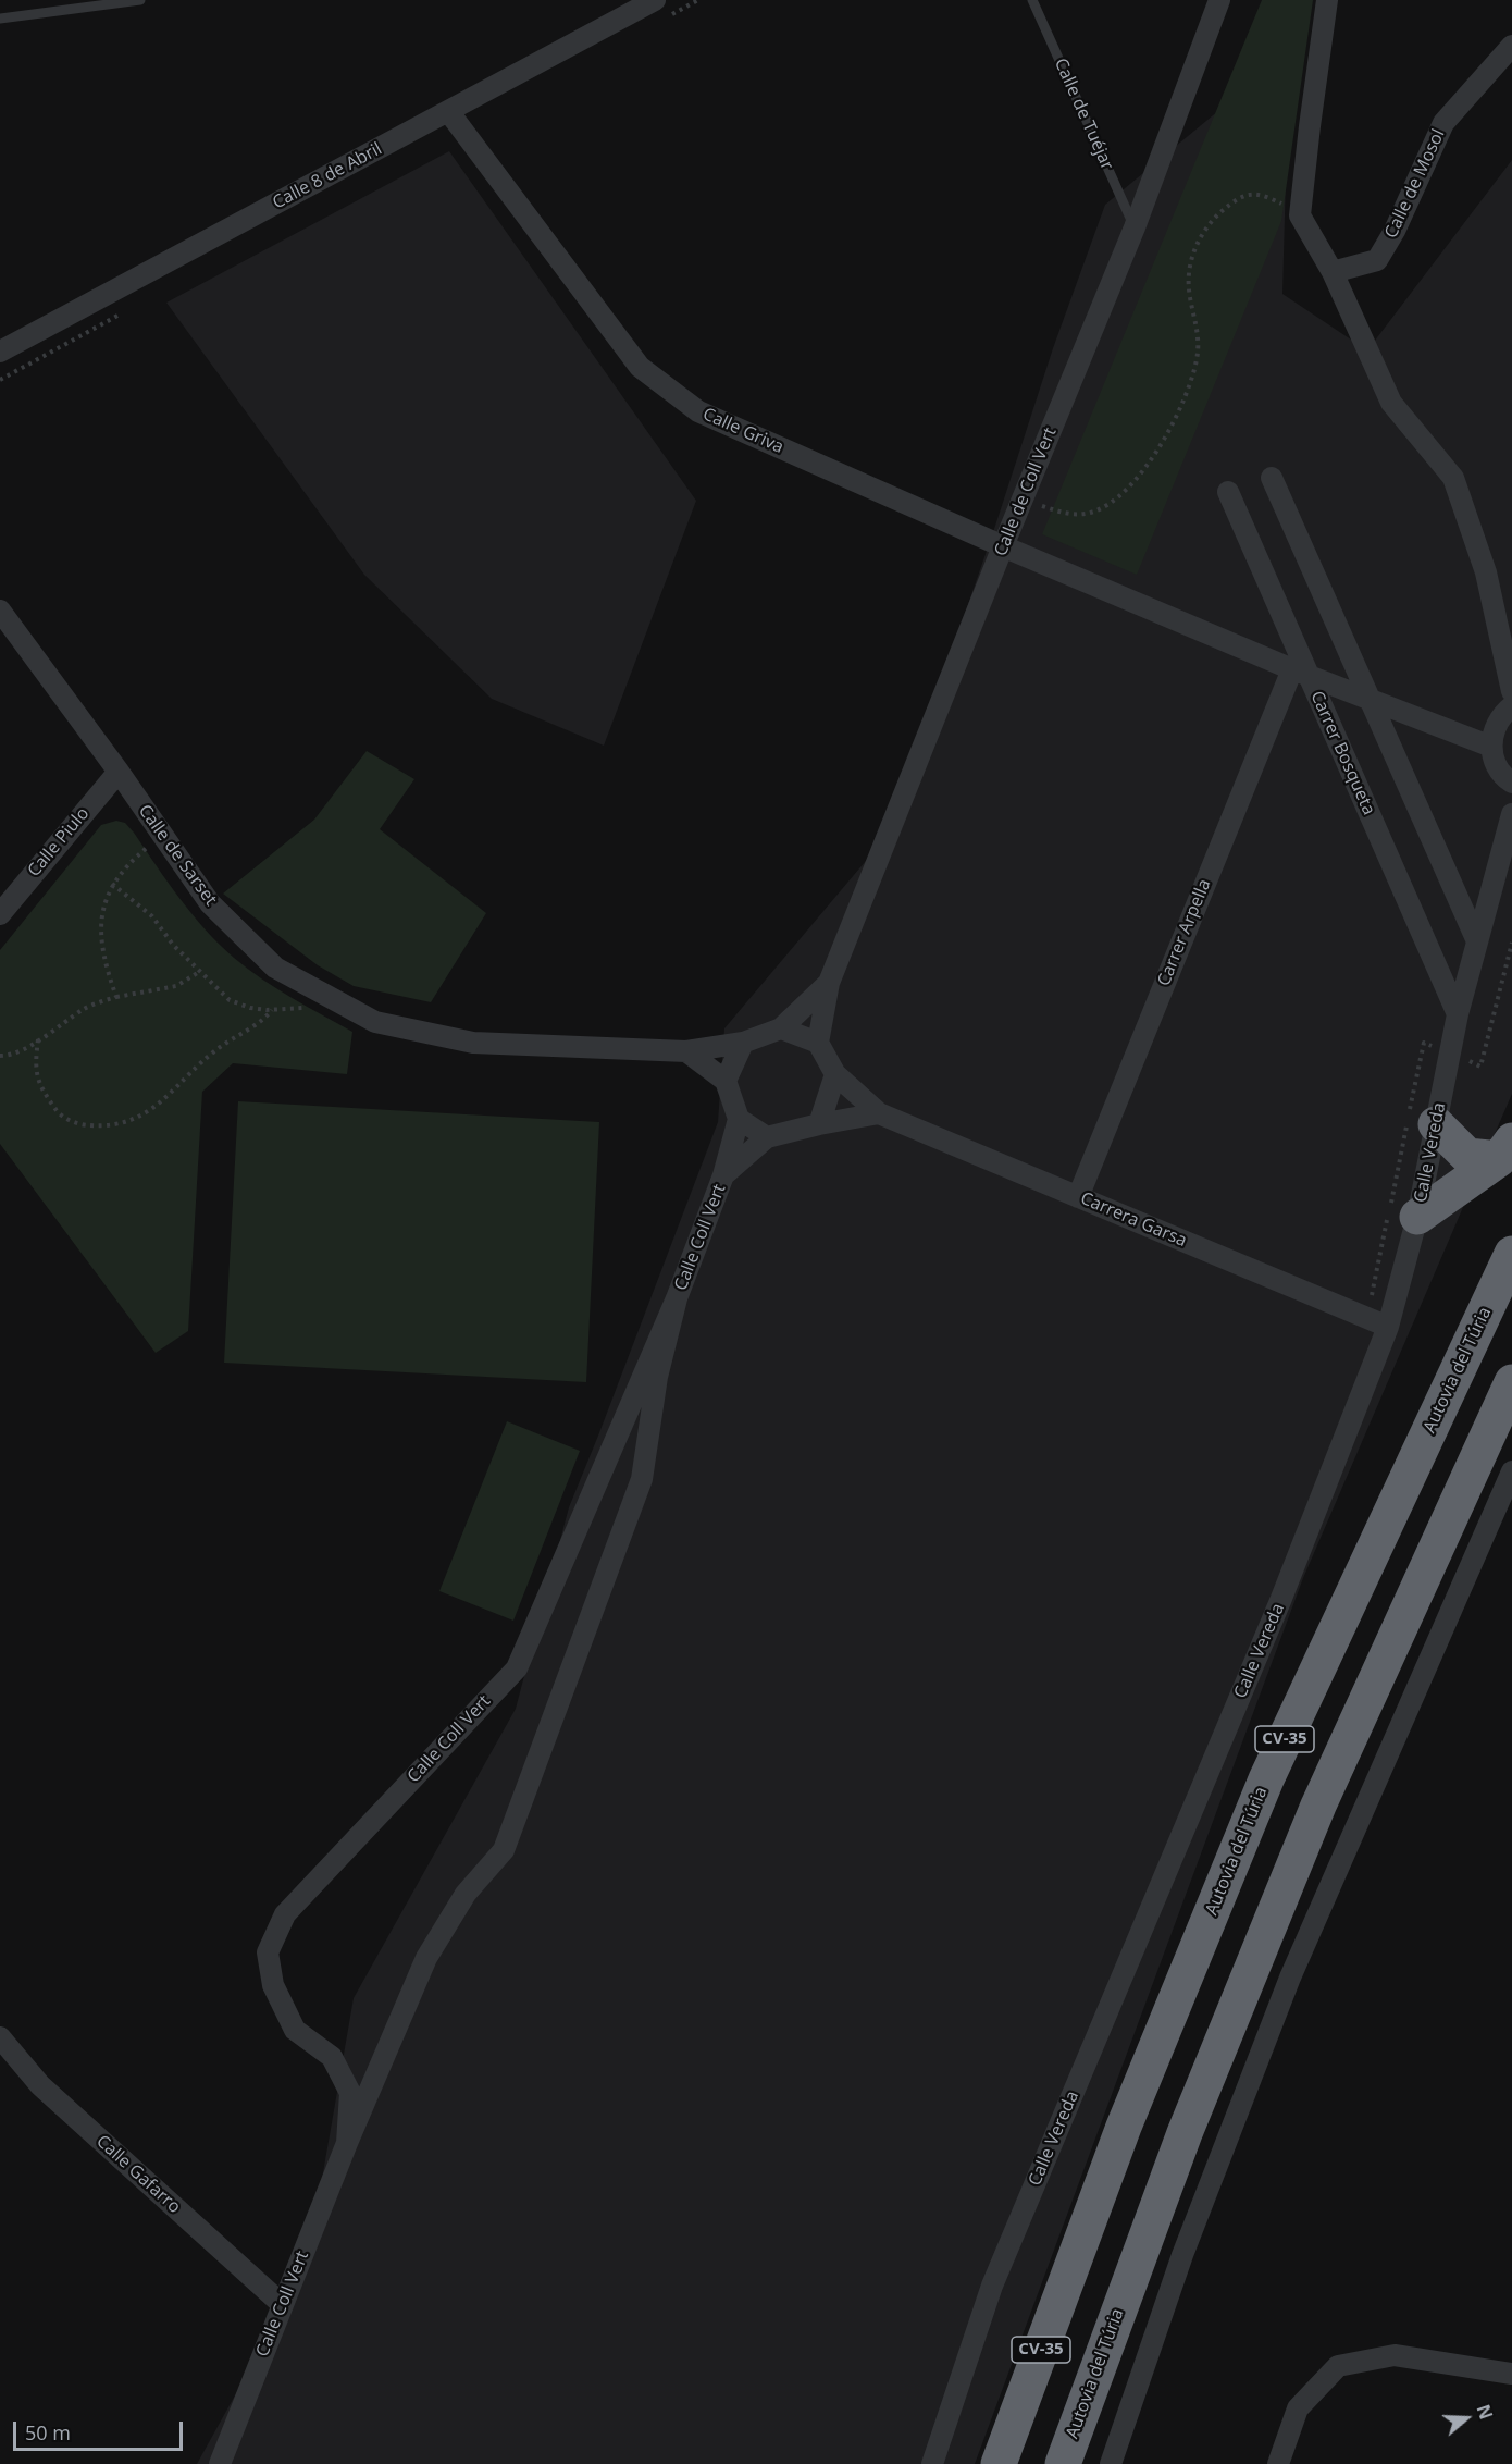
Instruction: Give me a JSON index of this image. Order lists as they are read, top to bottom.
{
  "streets": {
    "highway": ["Autovia del Túria", "CV-35"],
    "street": [
      "Calle 8 de Abril",
      "Calle de Mosol",
      "Calle Griva",
      "Calle de Coll Vert",
      "Carrer Bosqueta",
      "Calle Piulo",
      "Calle de Sarset",
      "Carrer Arpella",
      "Calle Vereda",
      "Carrera Garsa",
      "Calle Coll Vert",
      "Calle Gafarro"
    ],
    "lane": ["Calle de Tuéjar"]
  },
  "crossings": [
    ["Calle de Tuéjar", "Calle de Coll Vert"],
    ["Calle 8 de Abril", "Calle Griva"],
    ["Calle Griva", "Calle de Coll Vert"],
    ["Calle Griva", "Carrer Bosqueta"],
    ["Calle Griva", "Carrer Arpella"],
    ["Calle de Coll Vert", "Calle de Sarset"],
    ["Calle de Coll Vert", "Carrera Garsa"],
    ["Calle de Coll Vert", "Calle Coll Vert"],
    ["Carrer Bosqueta", "Carrer Arpella"],
    ["Carrer Bosqueta", "Calle Vereda"],
    ["Calle Piulo", "Calle de Sarset"],
    ["Calle de Sarset", "Carrera Garsa"],
    ["Calle de Sarset", "Calle Coll Vert"],
    ["Carrer Arpella", "Carrera Garsa"],
    ["Calle Vereda", "Carrera Garsa"],
    ["Carrera Garsa", "Calle Coll Vert"],
    ["Calle Coll Vert", "Calle Gafarro"]
  ],
  "scale_bar": "50 m",
  "north": "right"
}
